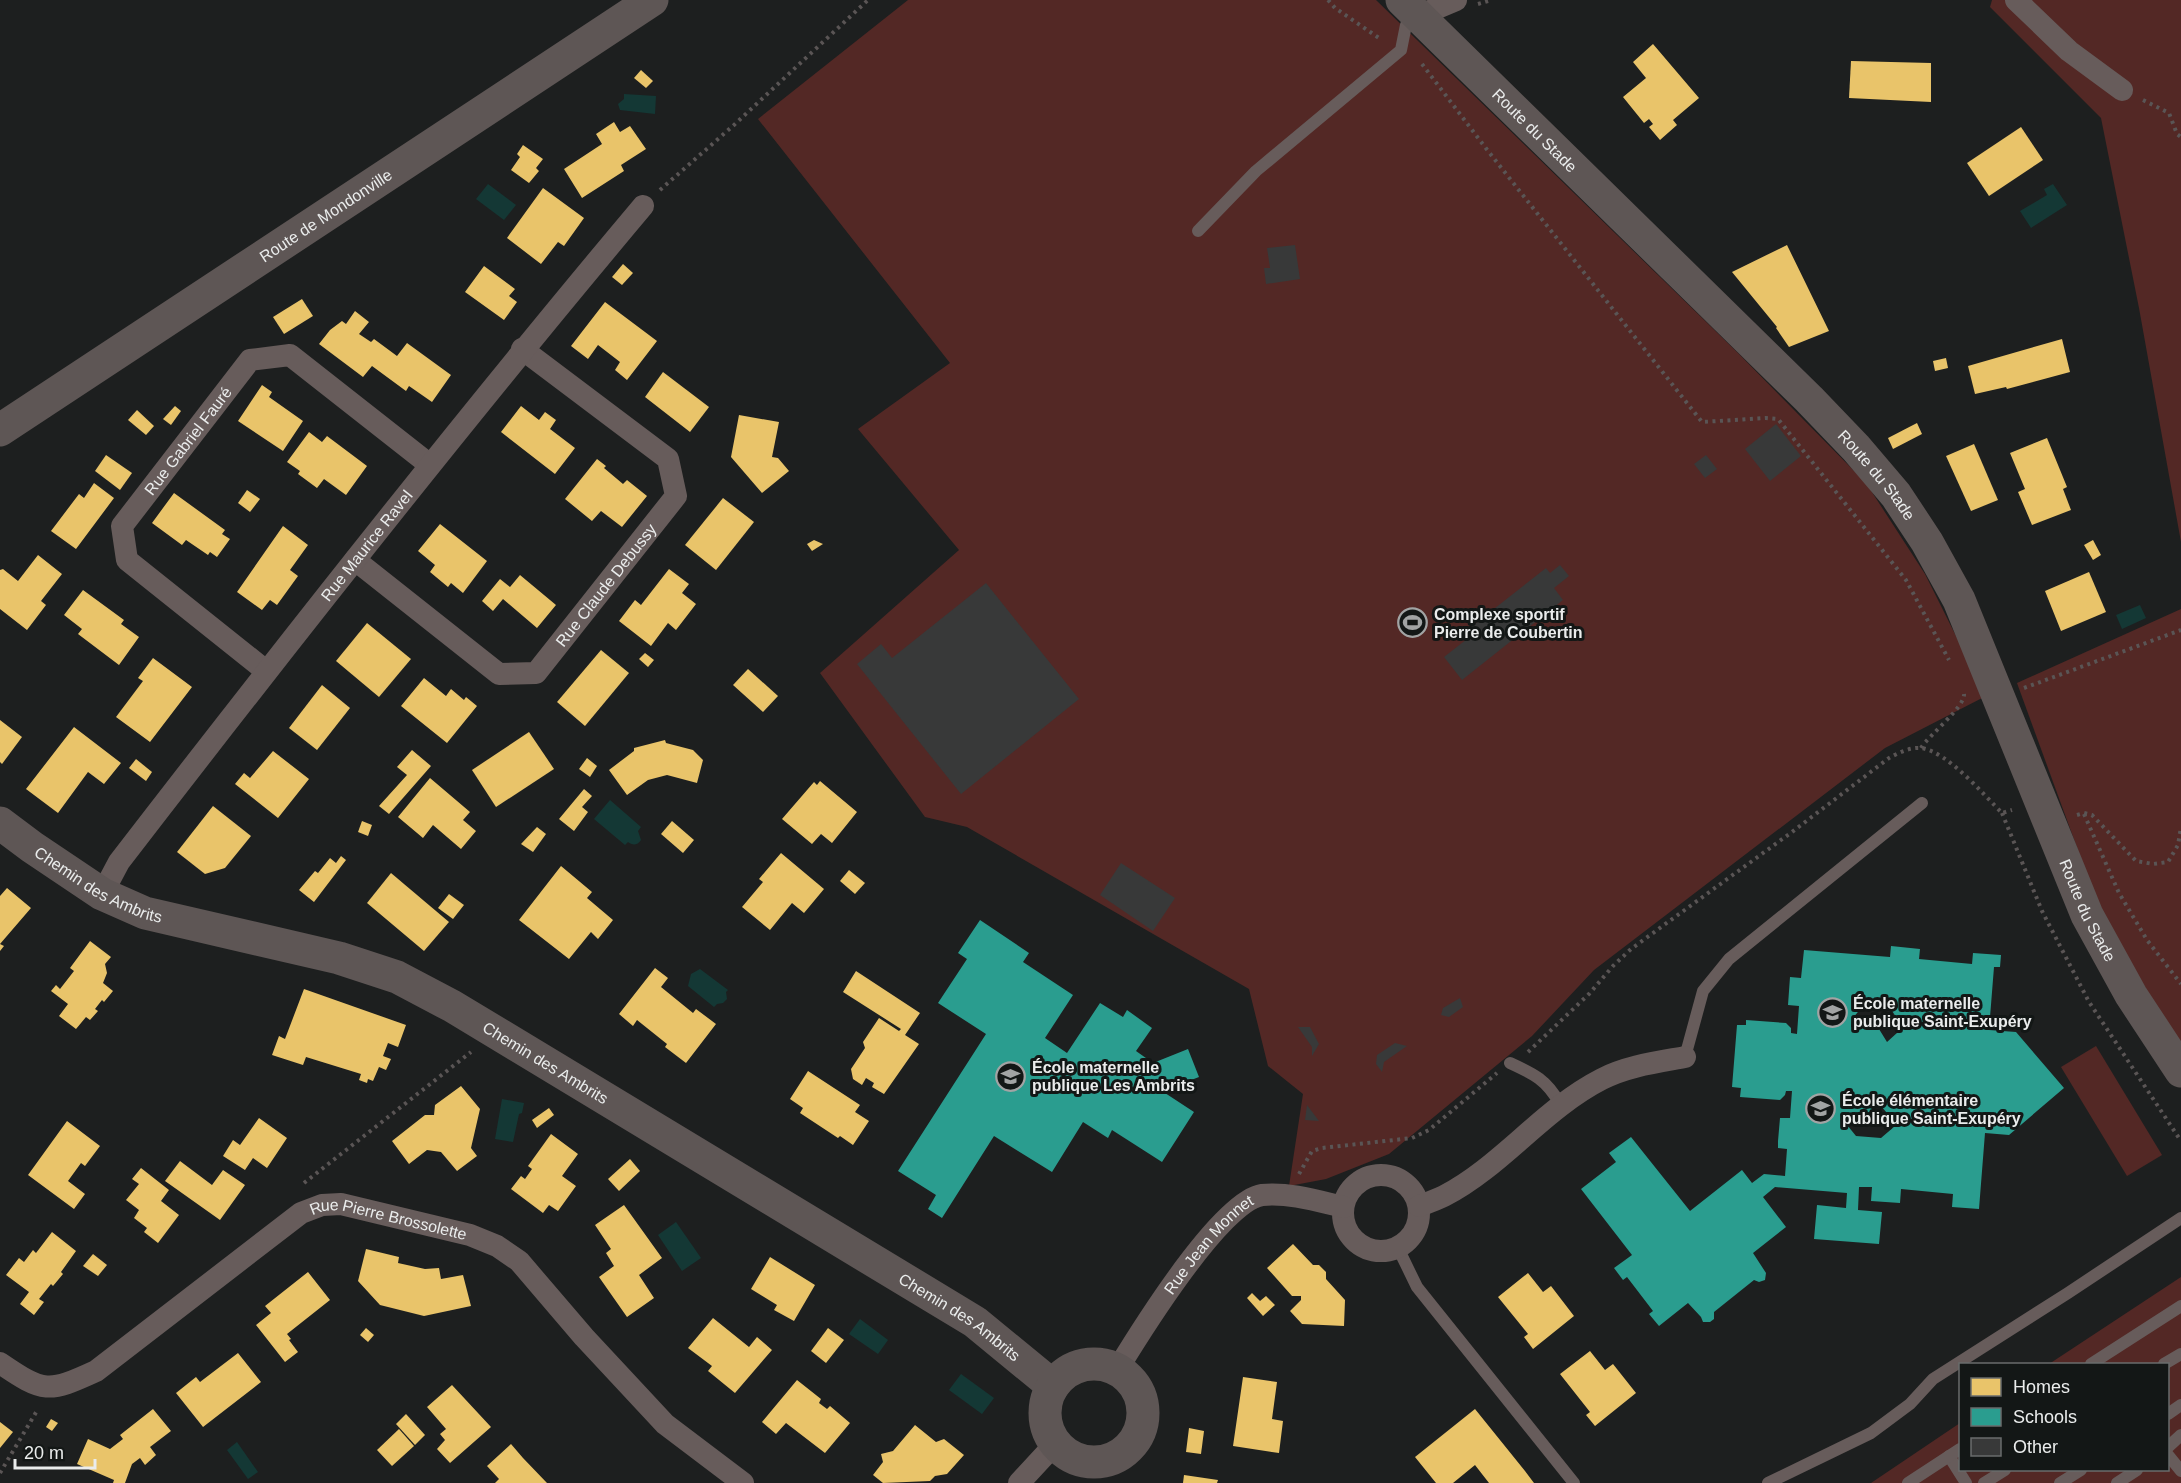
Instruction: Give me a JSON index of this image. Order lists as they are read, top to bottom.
{
  "streets": {
    "main road": ["Route du Stade", "Route de Mondonville", "Chemin des Ambrits"],
    "street": [
      "Rue Gabriel Fauré",
      "Rue Maurice Ravel",
      "Rue Claude Debussy",
      "Rue Pierre Brossolette",
      "Rue Jean Monnet"
    ]
  },
  "crossings": [
    ["Rue Gabriel Fauré", "Rue Maurice Ravel"],
    ["Rue Maurice Ravel", "Rue Claude Debussy"],
    ["Rue Maurice Ravel", "Chemin des Ambrits"],
    ["Chemin des Ambrits", "Rue Jean Monnet"]
  ],
  "places": {
    "sports": ["Complexe sportif Pierre de Coubertin"],
    "school or university": ["École maternelle publique Saint-Exupéry", "École maternelle publique Les Ambrits", "École élémentaire publique Saint-Exupéry"]
  },
  "legend": ["Homes", "Schools", "Other"],
  "scale_bar": "20 m"
}
